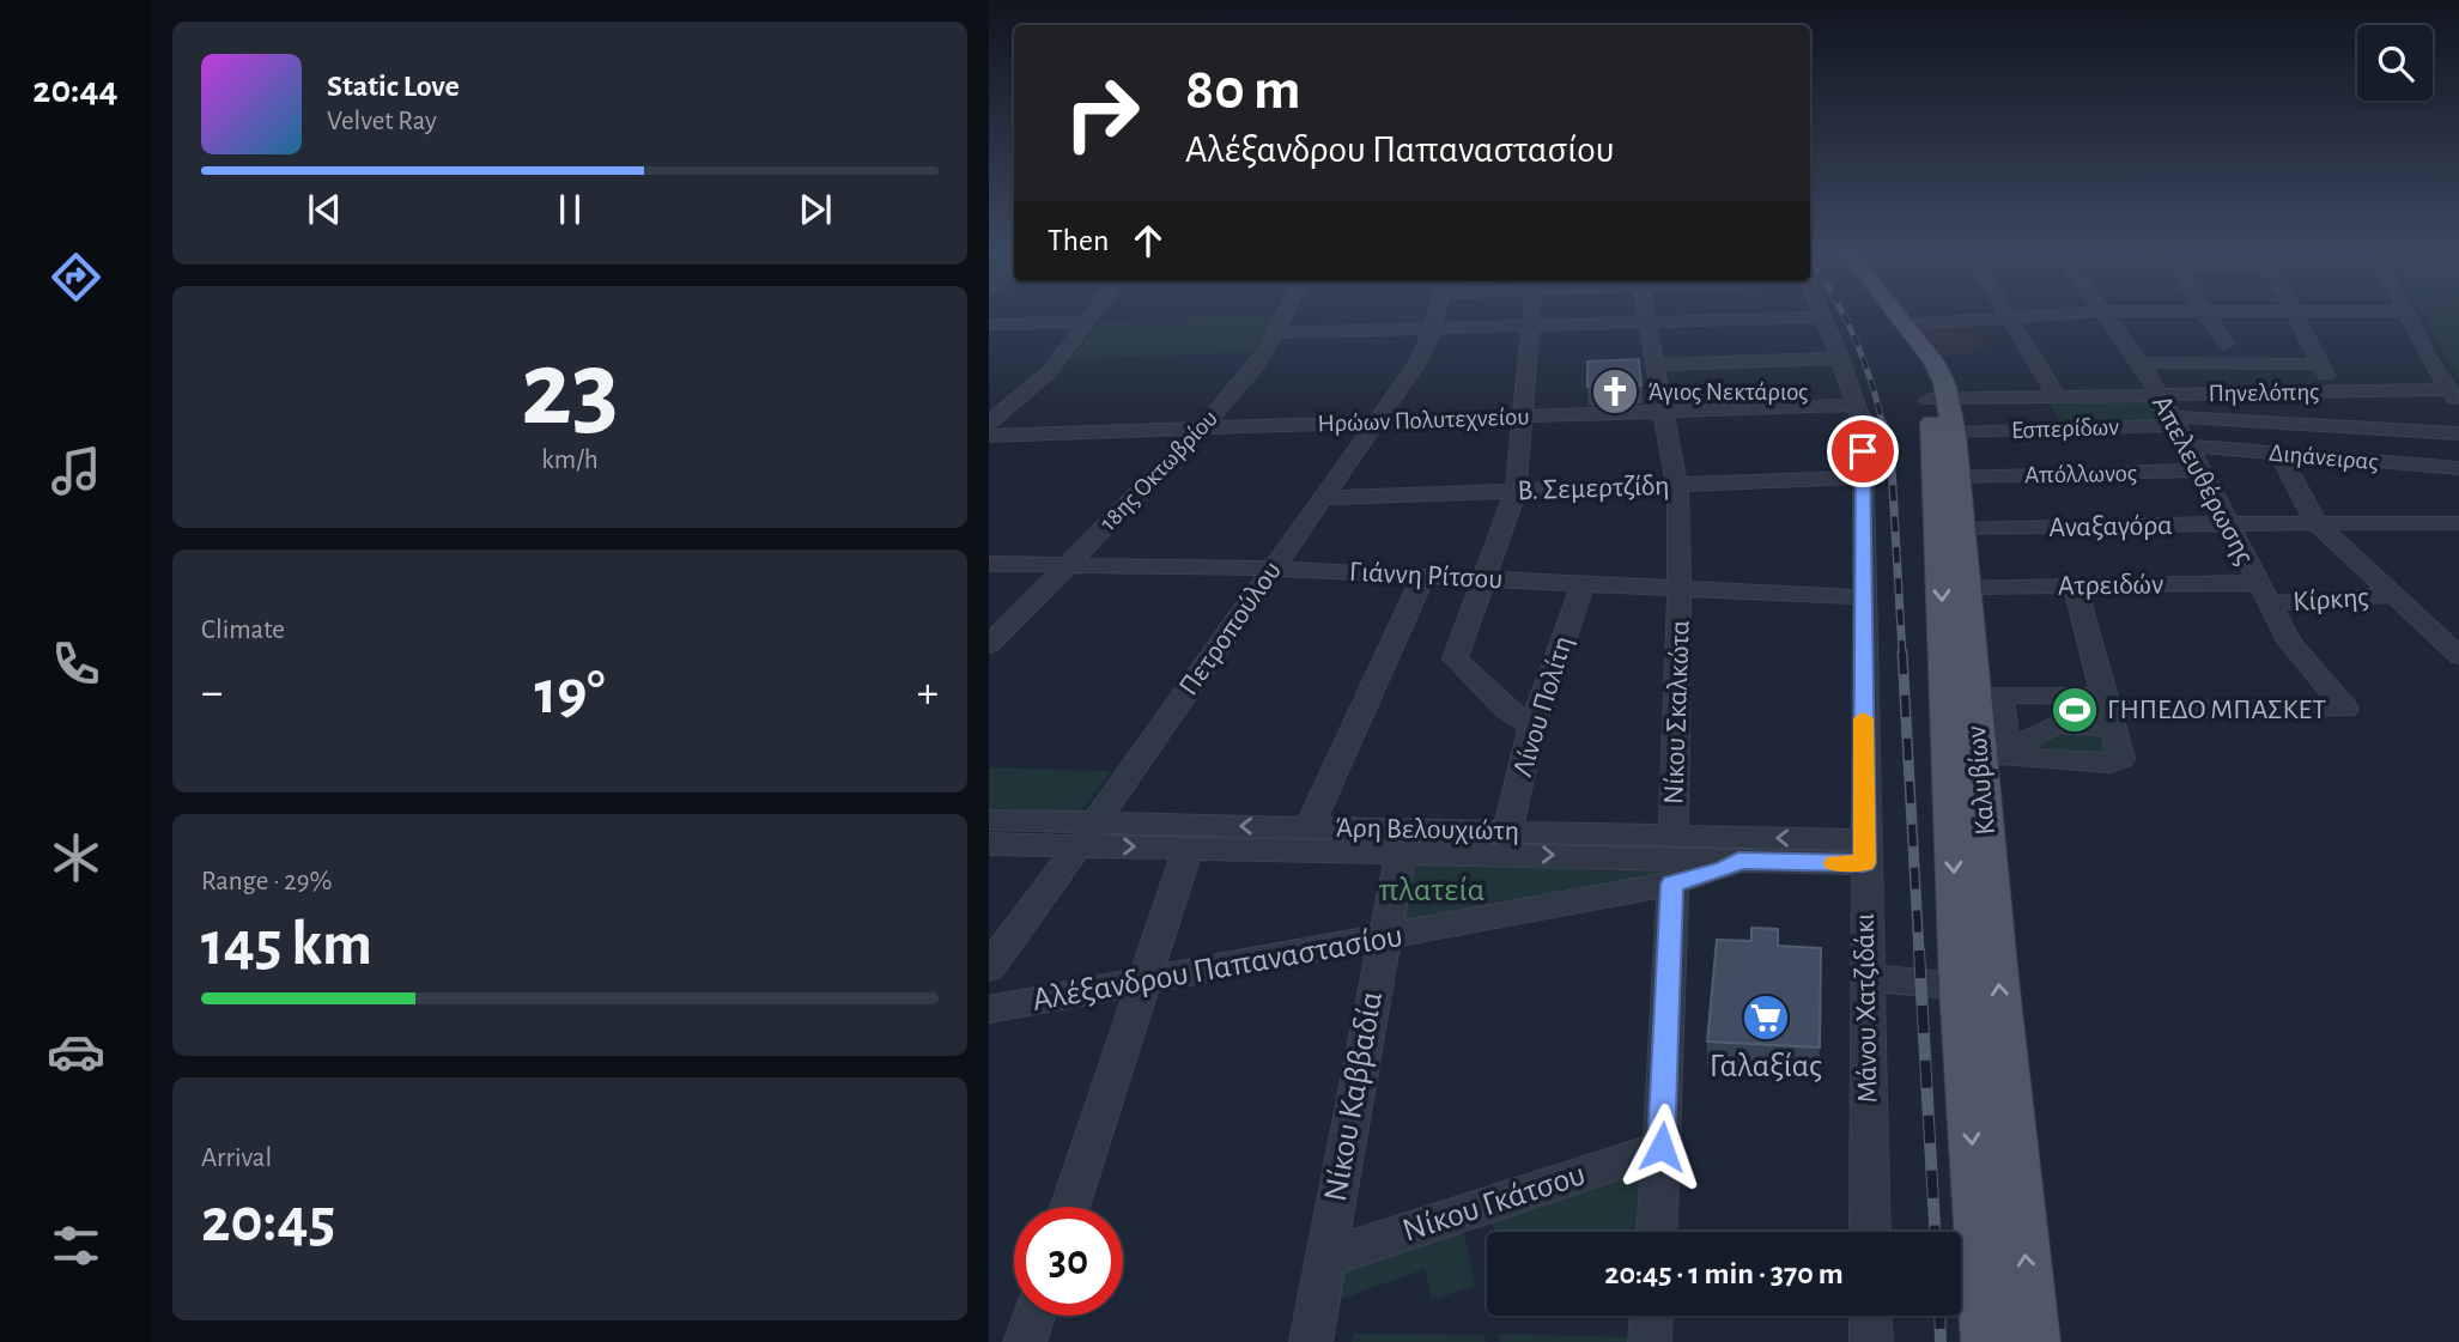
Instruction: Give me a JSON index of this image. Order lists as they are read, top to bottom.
{
  "streets": {
    "main road": ["Καλυβίων"],
    "street": [
      "Πηνελόπης",
      "Ηρώων Πολυτεχνείου",
      "Εσπερίδων",
      "Διηάνειρας",
      "18ης Οκτωβρίου",
      "Απόλλωνος",
      "Απελευθέρωσης",
      "Β. Σεμερτζίδη",
      "Αναξαγόρα",
      "Γιάννη Ρίτσου",
      "Ατρειδών",
      "Κίρκης",
      "Πετροπούλου",
      "Λίνου Πολίτη",
      "Νίκου Σκαλκώτα",
      "Άρη Βελουχιώτη",
      "Αλέξανδρου Παπαναστασίου",
      "Μάνου Χατζιδάκι",
      "Νίκου Καββαδία",
      "Νίκου Γκάτσου"
    ]
  },
  "crossings": [
    ["Πηνελόπης", "Εσπερίδων"],
    ["Πηνελόπης", "Απελευθέρωσης"],
    ["Πηνελόπης", "Καλυβίων"],
    ["Ηρώων Πολυτεχνείου", "18ης Οκτωβρίου"],
    ["Ηρώων Πολυτεχνείου", "Πετροπούλου"],
    ["Ηρώων Πολυτεχνείου", "Νίκου Σκαλκώτα"],
    ["Ηρώων Πολυτεχνείου", "Μάνου Χατζιδάκι"],
    ["Εσπερίδων", "Απελευθέρωσης"],
    ["Εσπερίδων", "Καλυβίων"],
    ["Διηάνειρας", "Απελευθέρωσης"],
    ["18ης Οκτωβρίου", "Γιάννη Ρίτσου"],
    ["Απόλλωνος", "Απελευθέρωσης"],
    ["Απόλλωνος", "Καλυβίων"],
    ["Απελευθέρωσης", "Αναξαγόρα"],
    ["Απελευθέρωσης", "Ατρειδών"],
    ["Απελευθέρωσης", "Κίρκης"],
    ["Β. Σεμερτζίδη", "Πετροπούλου"],
    ["Β. Σεμερτζίδη", "Νίκου Σκαλκώτα"],
    ["Β. Σεμερτζίδη", "Μάνου Χατζιδάκι"],
    ["Αναξαγόρα", "Καλυβίων"],
    ["Γιάννη Ρίτσου", "Πετροπούλου"],
    ["Γιάννη Ρίτσου", "Λίνου Πολίτη"],
    ["Γιάννη Ρίτσου", "Νίκου Σκαλκώτα"],
    ["Γιάννη Ρίτσου", "Μάνου Χατζιδάκι"],
    ["Ατρειδών", "Κίρκης"],
    ["Ατρειδών", "Καλυβίων"],
    ["Πετροπούλου", "Άρη Βελουχιώτη"],
    ["Λίνου Πολίτη", "Άρη Βελουχιώτη"],
    ["Νίκου Σκαλκώτα", "Άρη Βελουχιώτη"],
    ["Άρη Βελουχιώτη", "Αλέξανδρου Παπαναστασίου"],
    ["Άρη Βελουχιώτη", "Μάνου Χατζιδάκι"],
    ["Άρη Βελουχιώτη", "Νίκου Καββαδία"],
    ["Αλέξανδρου Παπαναστασίου", "Νίκου Καββαδία"],
    ["Νίκου Καββαδία", "Νίκου Γκάτσου"]
  ],
  "parks": ["πλατεία"],
  "places": {
    "church": ["Άγιος Νεκτάριος"],
    "sports": ["ΓΗΠΕΔΟ ΜΠΑΣΚΕΤ"],
    "supermarket": ["Γαλαξίας"]
  },
  "page": {
    "tabs": "20:44",
    "turn": ["80 m", "Αλέξανδρου Παπαναστασίου"],
    "song": ["Static Love", "Velvet Ray"],
    "then": "Then",
    "tile": [
      ["23", "km/h"],
      "Climate",
      ["Range · 29%", "145 km"],
      ["Arrival", "20:45"]
    ],
    "heat": ["−", "19°", "+"],
    "limit": "30",
    "trip": "20:45 · 1 min · 370 m"
  }
}
